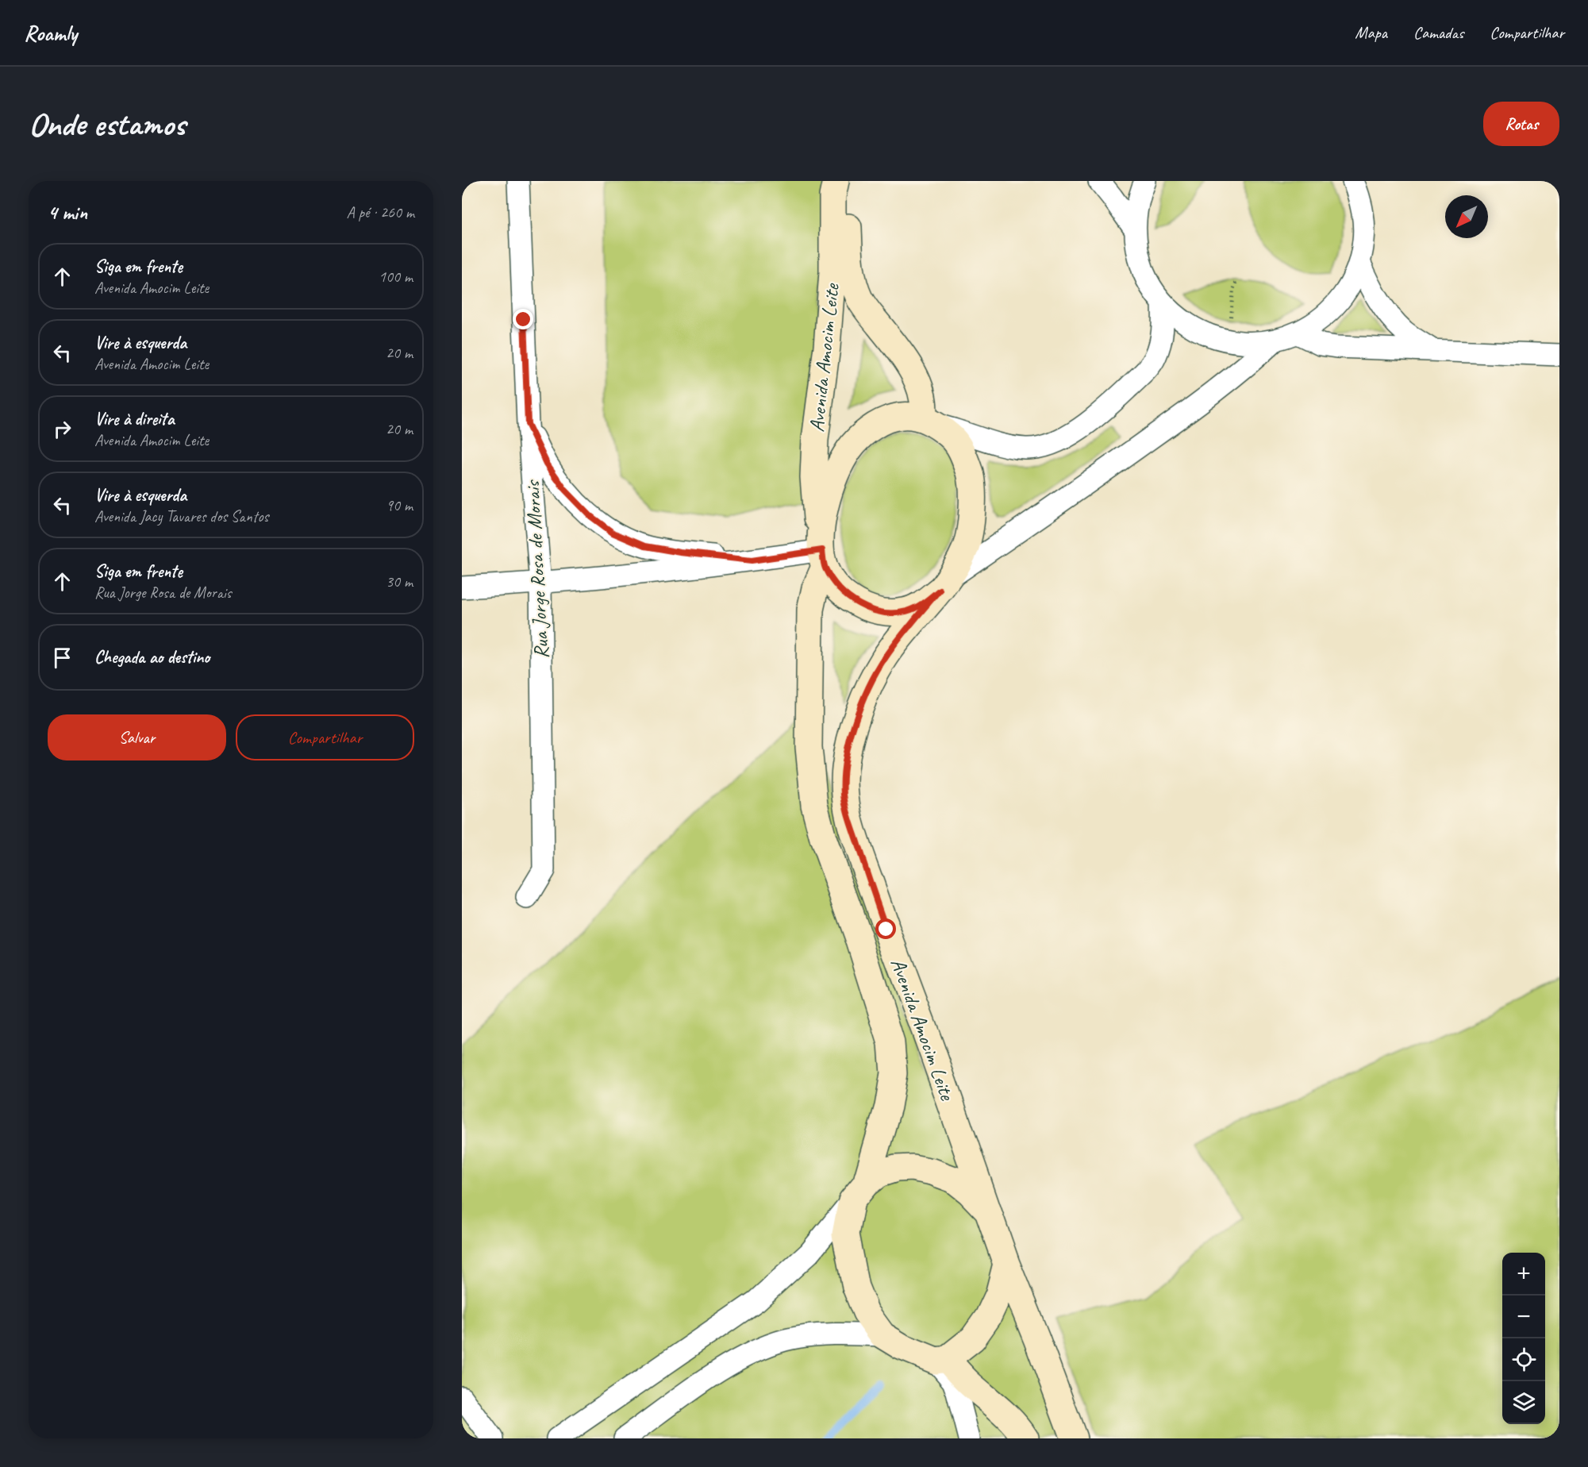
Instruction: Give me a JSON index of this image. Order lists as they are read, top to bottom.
{
  "streets": {
    "street": ["Avenida Amocim Leite", "Rua Jorge Rosa de Morais"]
  },
  "north": "bottom left",
  "page": {
    "header": "Roamly",
    "nav": ["Mapa", "Camadas", "Compartilhar"],
    "buttons": [
      "Rotas",
      ["Salvar", "Compartilhar"]
    ],
    "title": "Onde estamos",
    "heading": ["4 min", "A pé · 260 m"],
    "list": [
      ["Siga em frente", "Avenida Amocim Leite", "100 m"],
      ["Vire à esquerda", "Avenida Amocim Leite", "20 m"],
      ["Vire à direita", "Avenida Amocim Leite", "20 m"],
      ["Vire à esquerda", "Avenida Jacy Tavares dos Santos", "90 m"],
      ["Siga em frente", "Rua Jorge Rosa de Morais", "30 m"],
      "Chegada ao destino"
    ],
    "map_buttons": ["+", "−"]
  }
}
